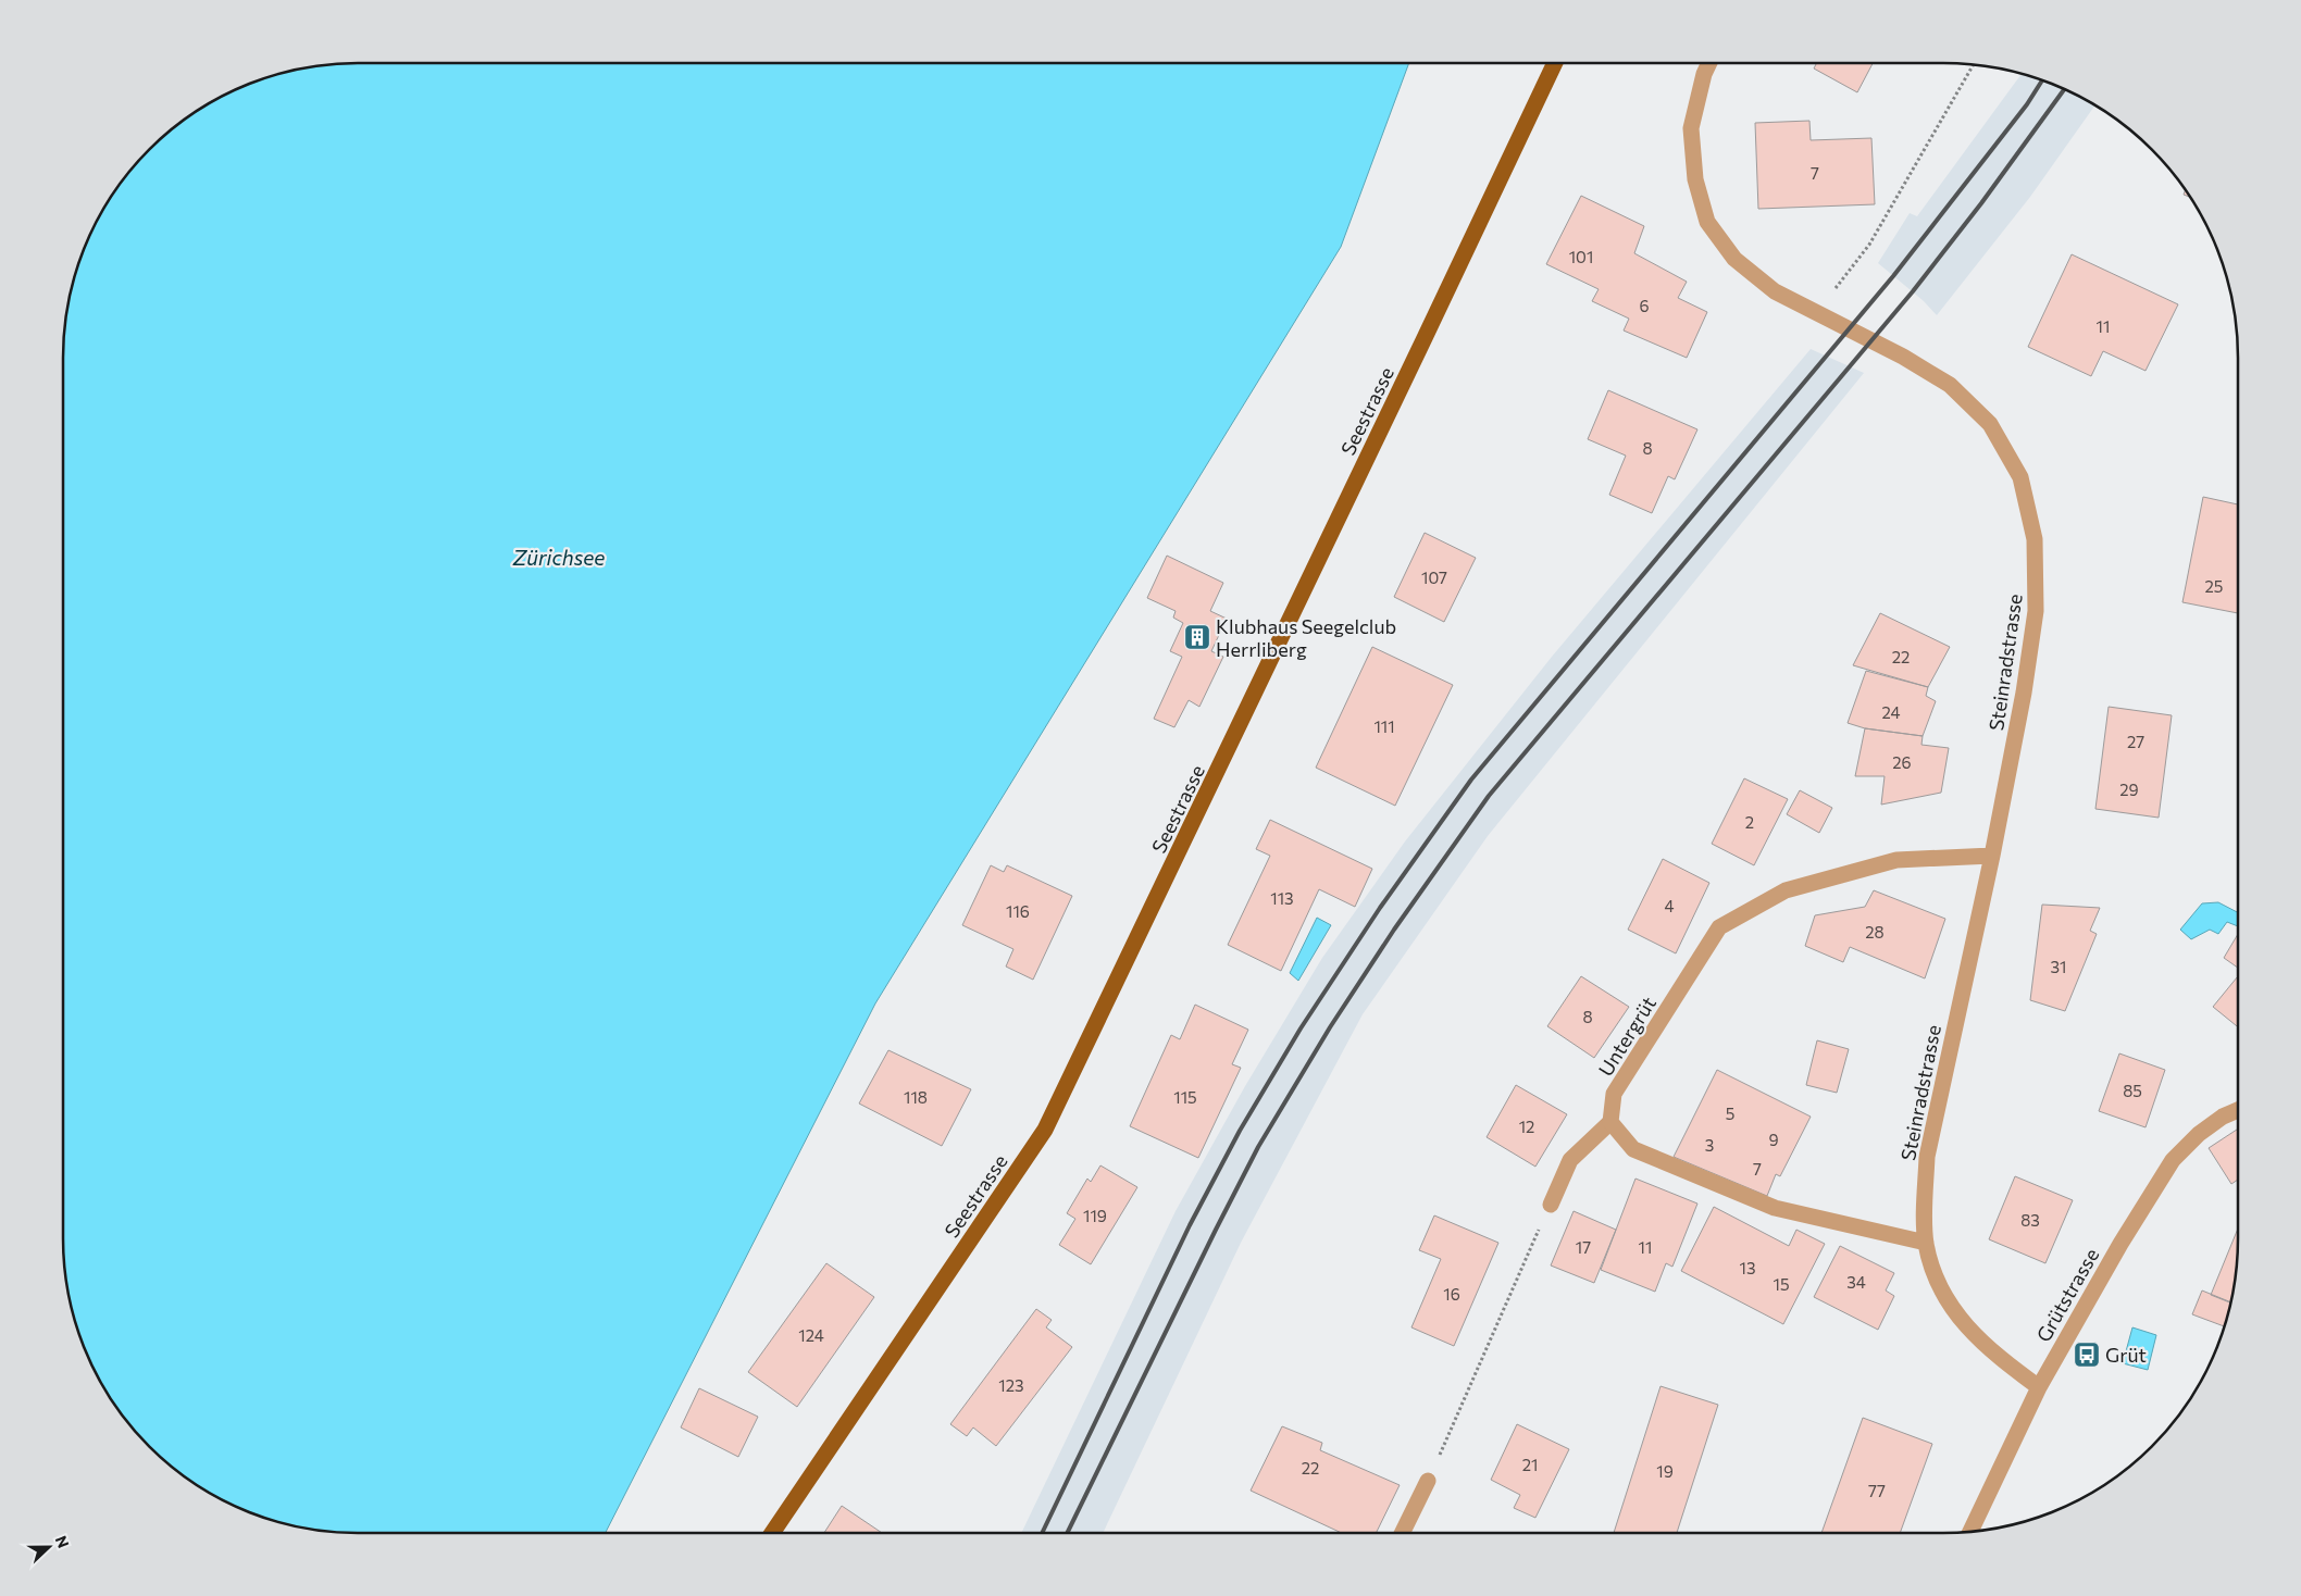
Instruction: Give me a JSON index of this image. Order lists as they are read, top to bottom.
{
  "streets": {
    "main road": ["Seestrasse"],
    "street": ["Steinradstrasse", "Untergrüt", "Grütstrasse"]
  },
  "crossings": [
    ["Steinradstrasse", "Untergrüt"],
    ["Steinradstrasse", "Grütstrasse"]
  ],
  "water": ["Zürichsee"],
  "places": {
    "building": ["Klubhaus Seegelclub Herrliberg"],
    "bus stop": ["Grüt"]
  },
  "house_numbers": [
    "7",
    "101",
    "6",
    "11",
    "8",
    "107",
    "25",
    "22",
    "24",
    "111",
    "27",
    "26",
    "29",
    "2",
    "113",
    "4",
    "116",
    "28",
    "31",
    "8",
    "85",
    "118",
    "115",
    "5",
    "12",
    "9",
    "3",
    "7",
    "119",
    "83",
    "17",
    "11",
    "13",
    "34",
    "15",
    "16",
    "124",
    "123",
    "21",
    "22",
    "19",
    "77"
  ],
  "north": "right"
}
